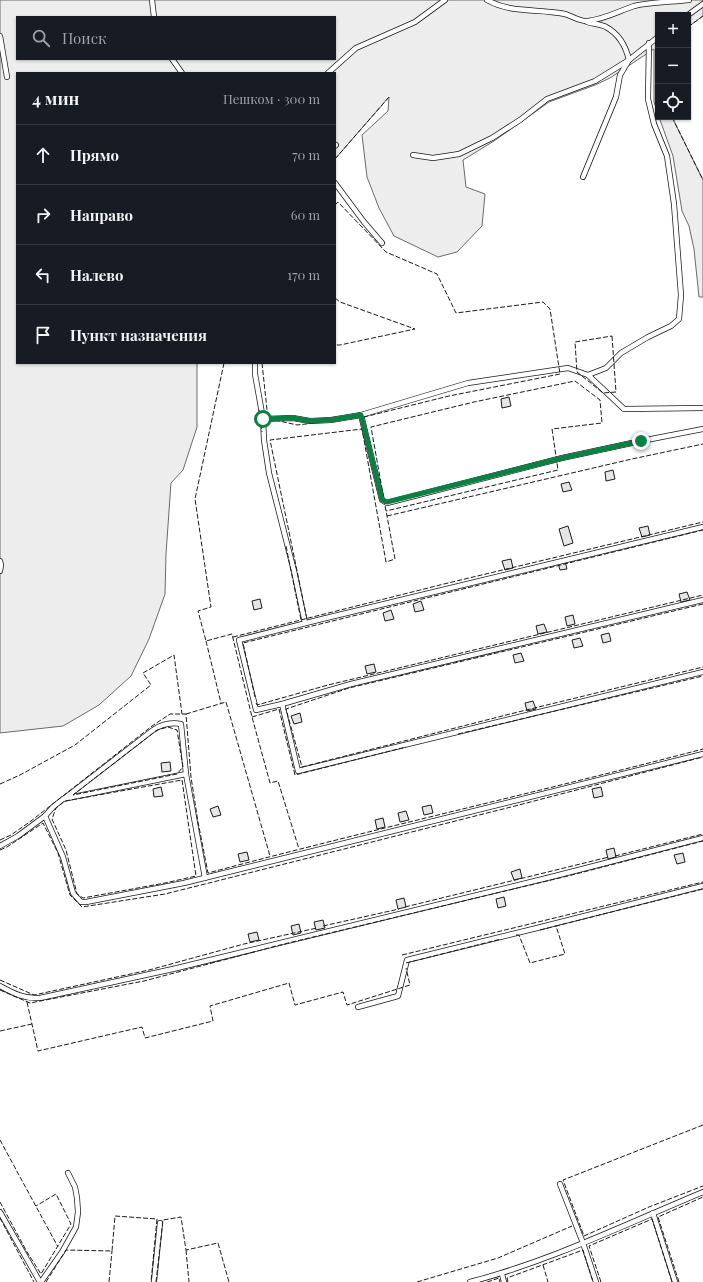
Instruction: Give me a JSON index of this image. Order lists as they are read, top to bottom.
{
  "page": {
    "map_buttons": ["+", "−"],
    "search": "Поиск",
    "heading": ["4 мин", "Пешком · 300 m"],
    "list": [
      ["Прямо", "70 m"],
      ["Направо", "60 m"],
      ["Налево", "170 m"],
      "Пункт назначения"
    ]
  }
}
